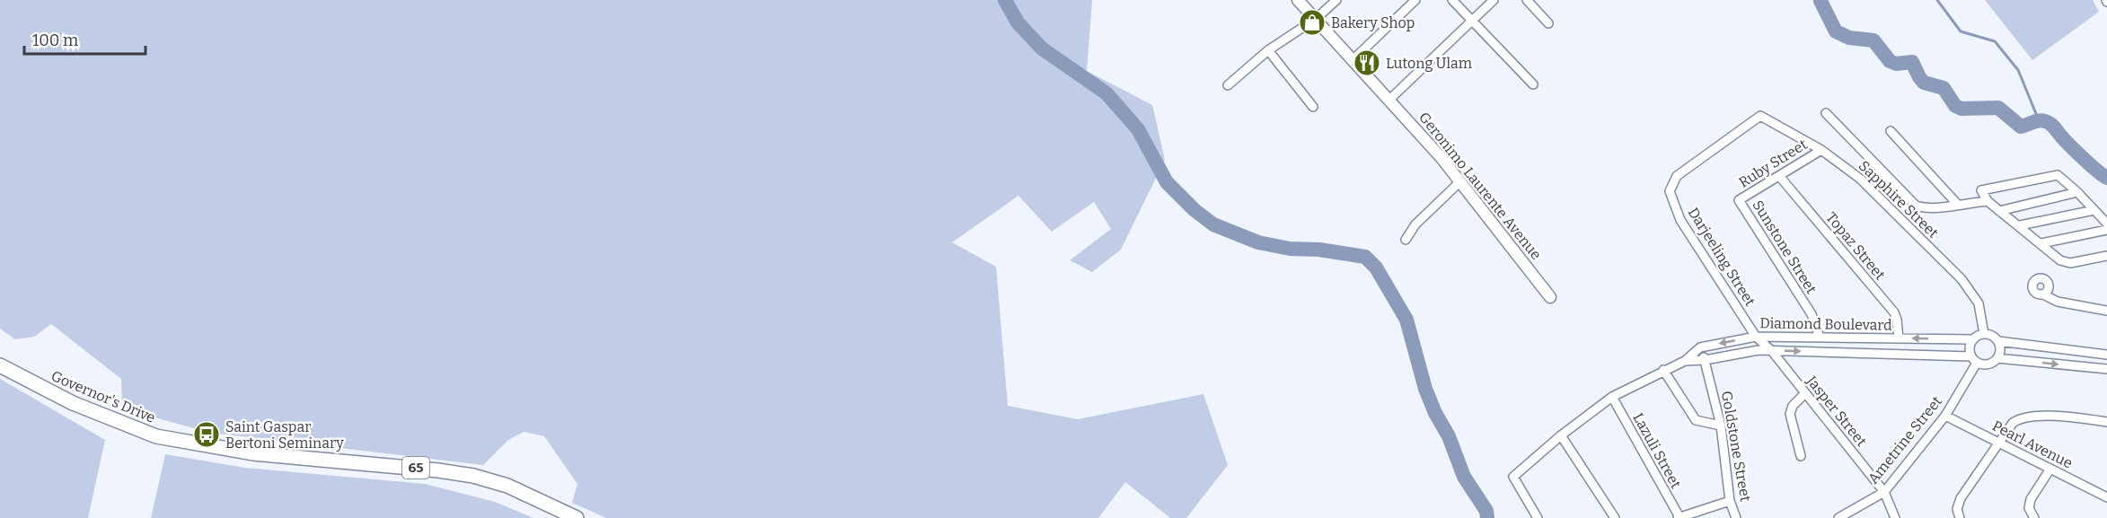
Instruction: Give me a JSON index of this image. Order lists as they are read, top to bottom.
{
  "streets": {
    "highway": ["Governor's Drive", "65"],
    "street": [
      "Ruby Street",
      "Geronimo Laurente Avenue",
      "Sapphire Street",
      "Topaz Street",
      "Sunstone Street",
      "Darjeeling Street",
      "Diamond Boulevard",
      "Jasper Street",
      "Ametrine Street",
      "Pearl Avenue",
      "Goldstone Street",
      "Lazuli Street"
    ]
  },
  "crossings": [
    ["Ruby Street", "Sapphire Street"],
    ["Ruby Street", "Topaz Street"],
    ["Ruby Street", "Sunstone Street"],
    ["Sapphire Street", "Darjeeling Street"],
    ["Sapphire Street", "Diamond Boulevard"],
    ["Sapphire Street", "Ametrine Street"],
    ["Topaz Street", "Diamond Boulevard"],
    ["Sunstone Street", "Diamond Boulevard"],
    ["Darjeeling Street", "Diamond Boulevard"],
    ["Darjeeling Street", "Jasper Street"],
    ["Diamond Boulevard", "Jasper Street"],
    ["Diamond Boulevard", "Ametrine Street"],
    ["Diamond Boulevard", "Goldstone Street"],
    ["Diamond Boulevard", "Lazuli Street"],
    ["Jasper Street", "Ametrine Street"],
    ["Ametrine Street", "Pearl Avenue"]
  ],
  "places": {
    "shop": ["Bakery Shop"],
    "restaurant": ["Lutong Ulam"],
    "bus stop": ["Saint Gaspar Bertoni Seminary"]
  },
  "scale_bar": "100 m"
}
